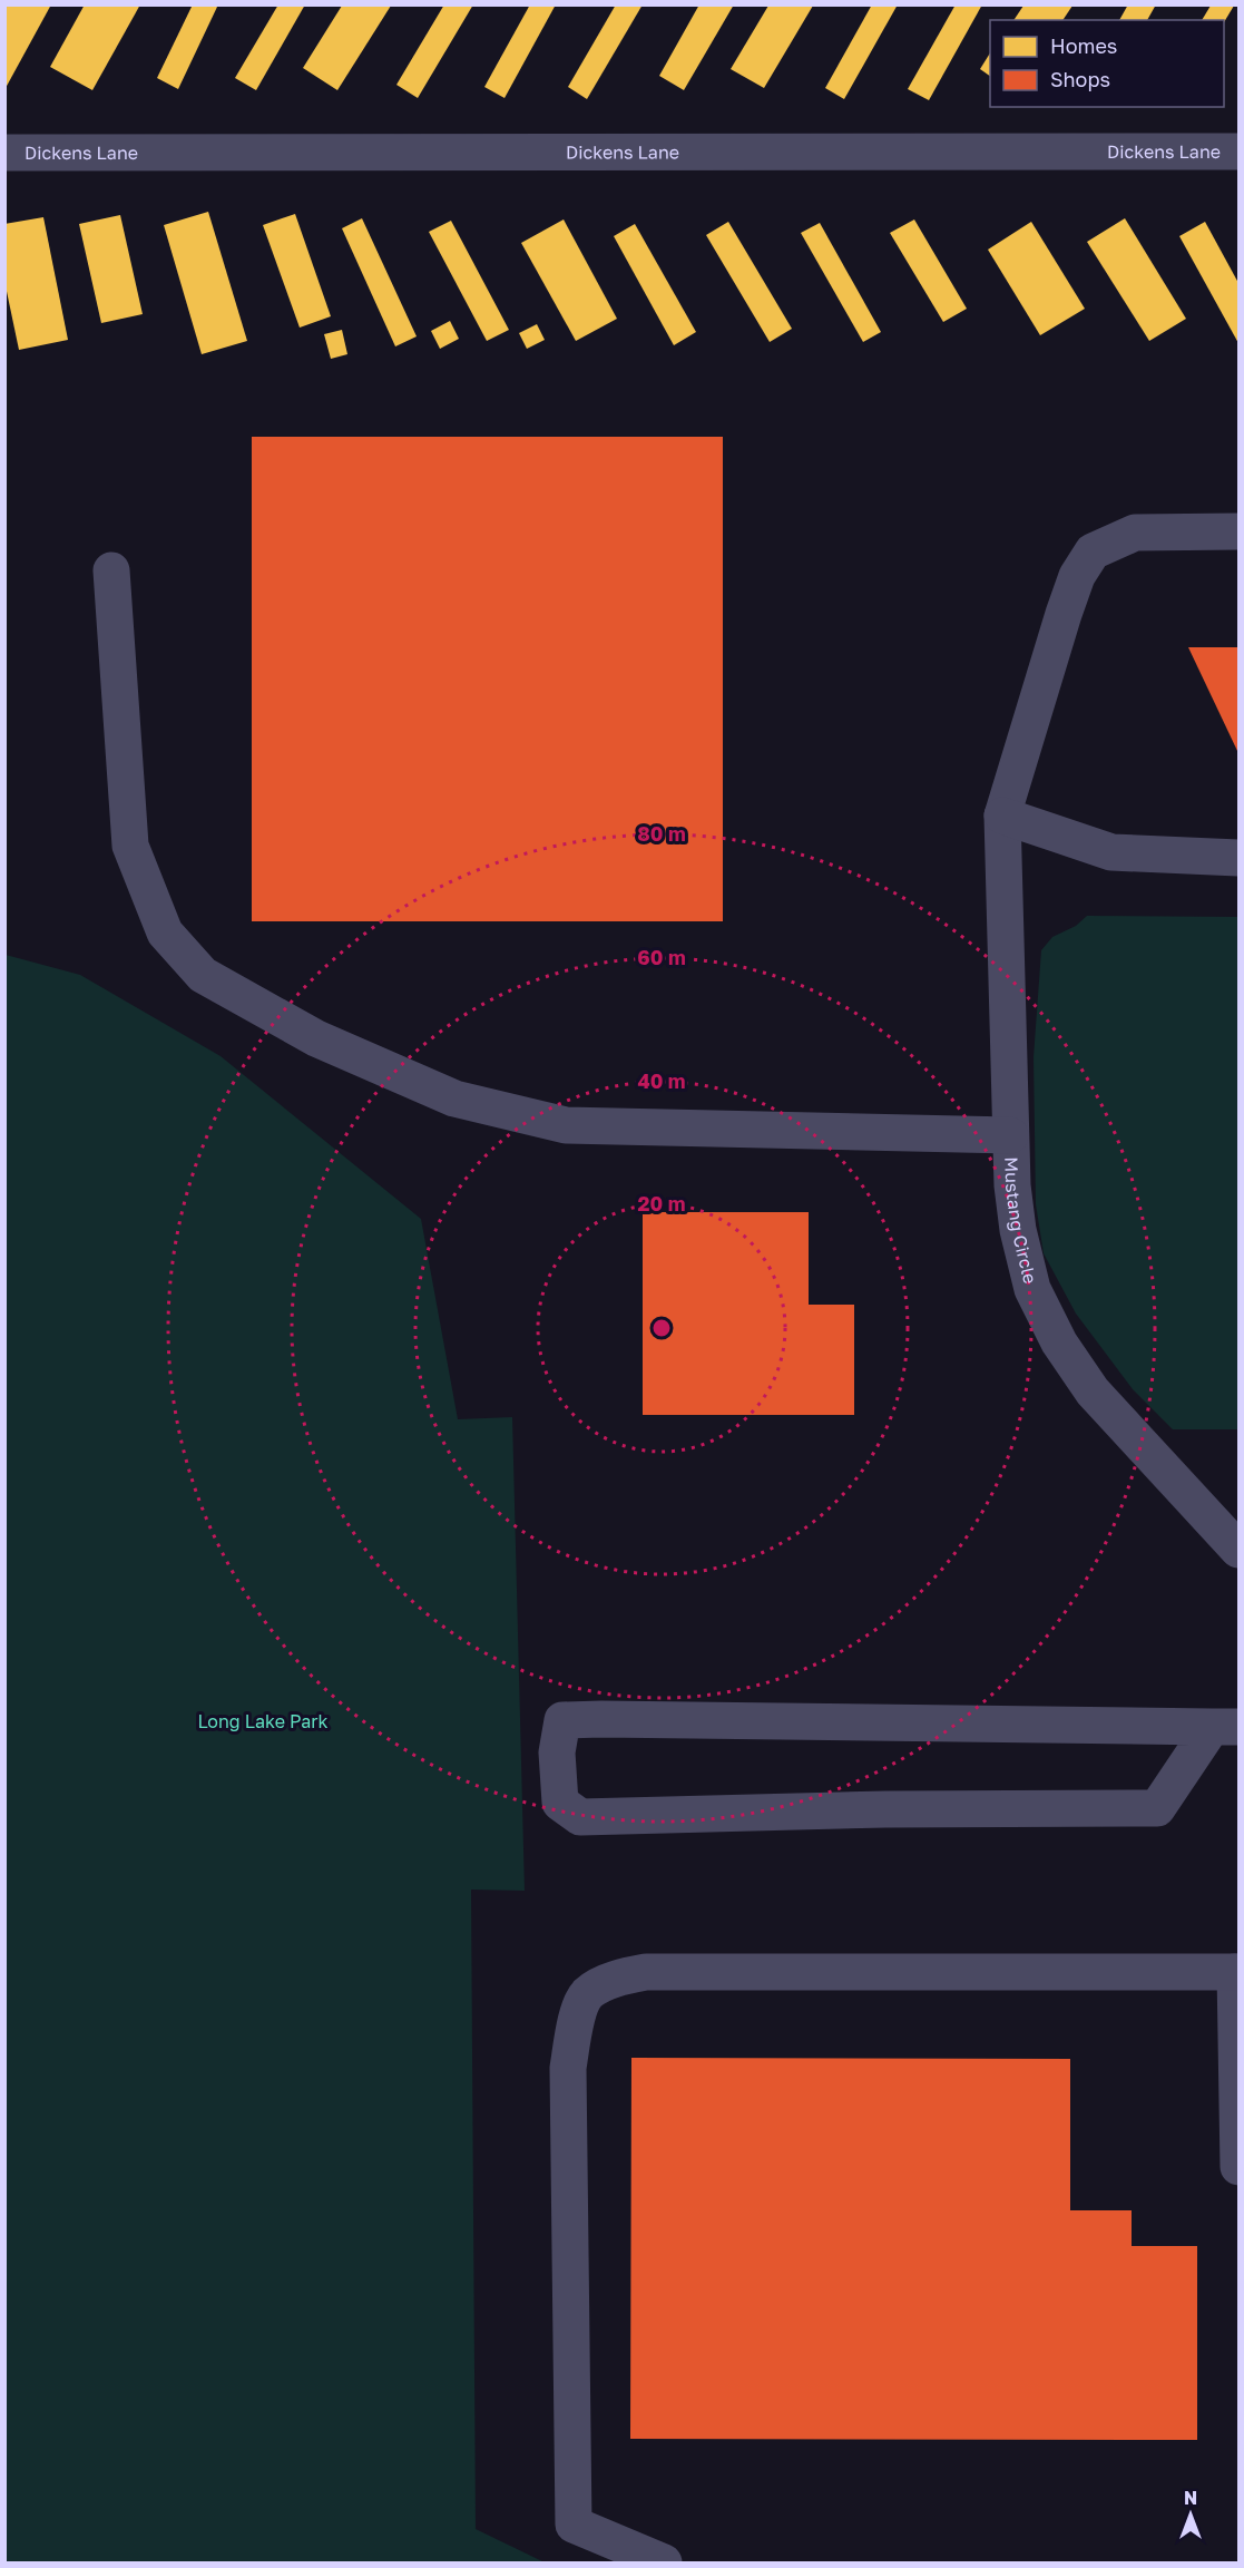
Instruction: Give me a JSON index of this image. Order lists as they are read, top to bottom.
{
  "streets": {
    "street": ["Dickens Lane", "Mustang Circle"]
  },
  "parks": ["Long Lake Park"],
  "legend": ["Homes", "Shops"],
  "north": "top",
  "rings": [
    "80 m",
    "60 m",
    "40 m",
    "20 m"
  ]
}
